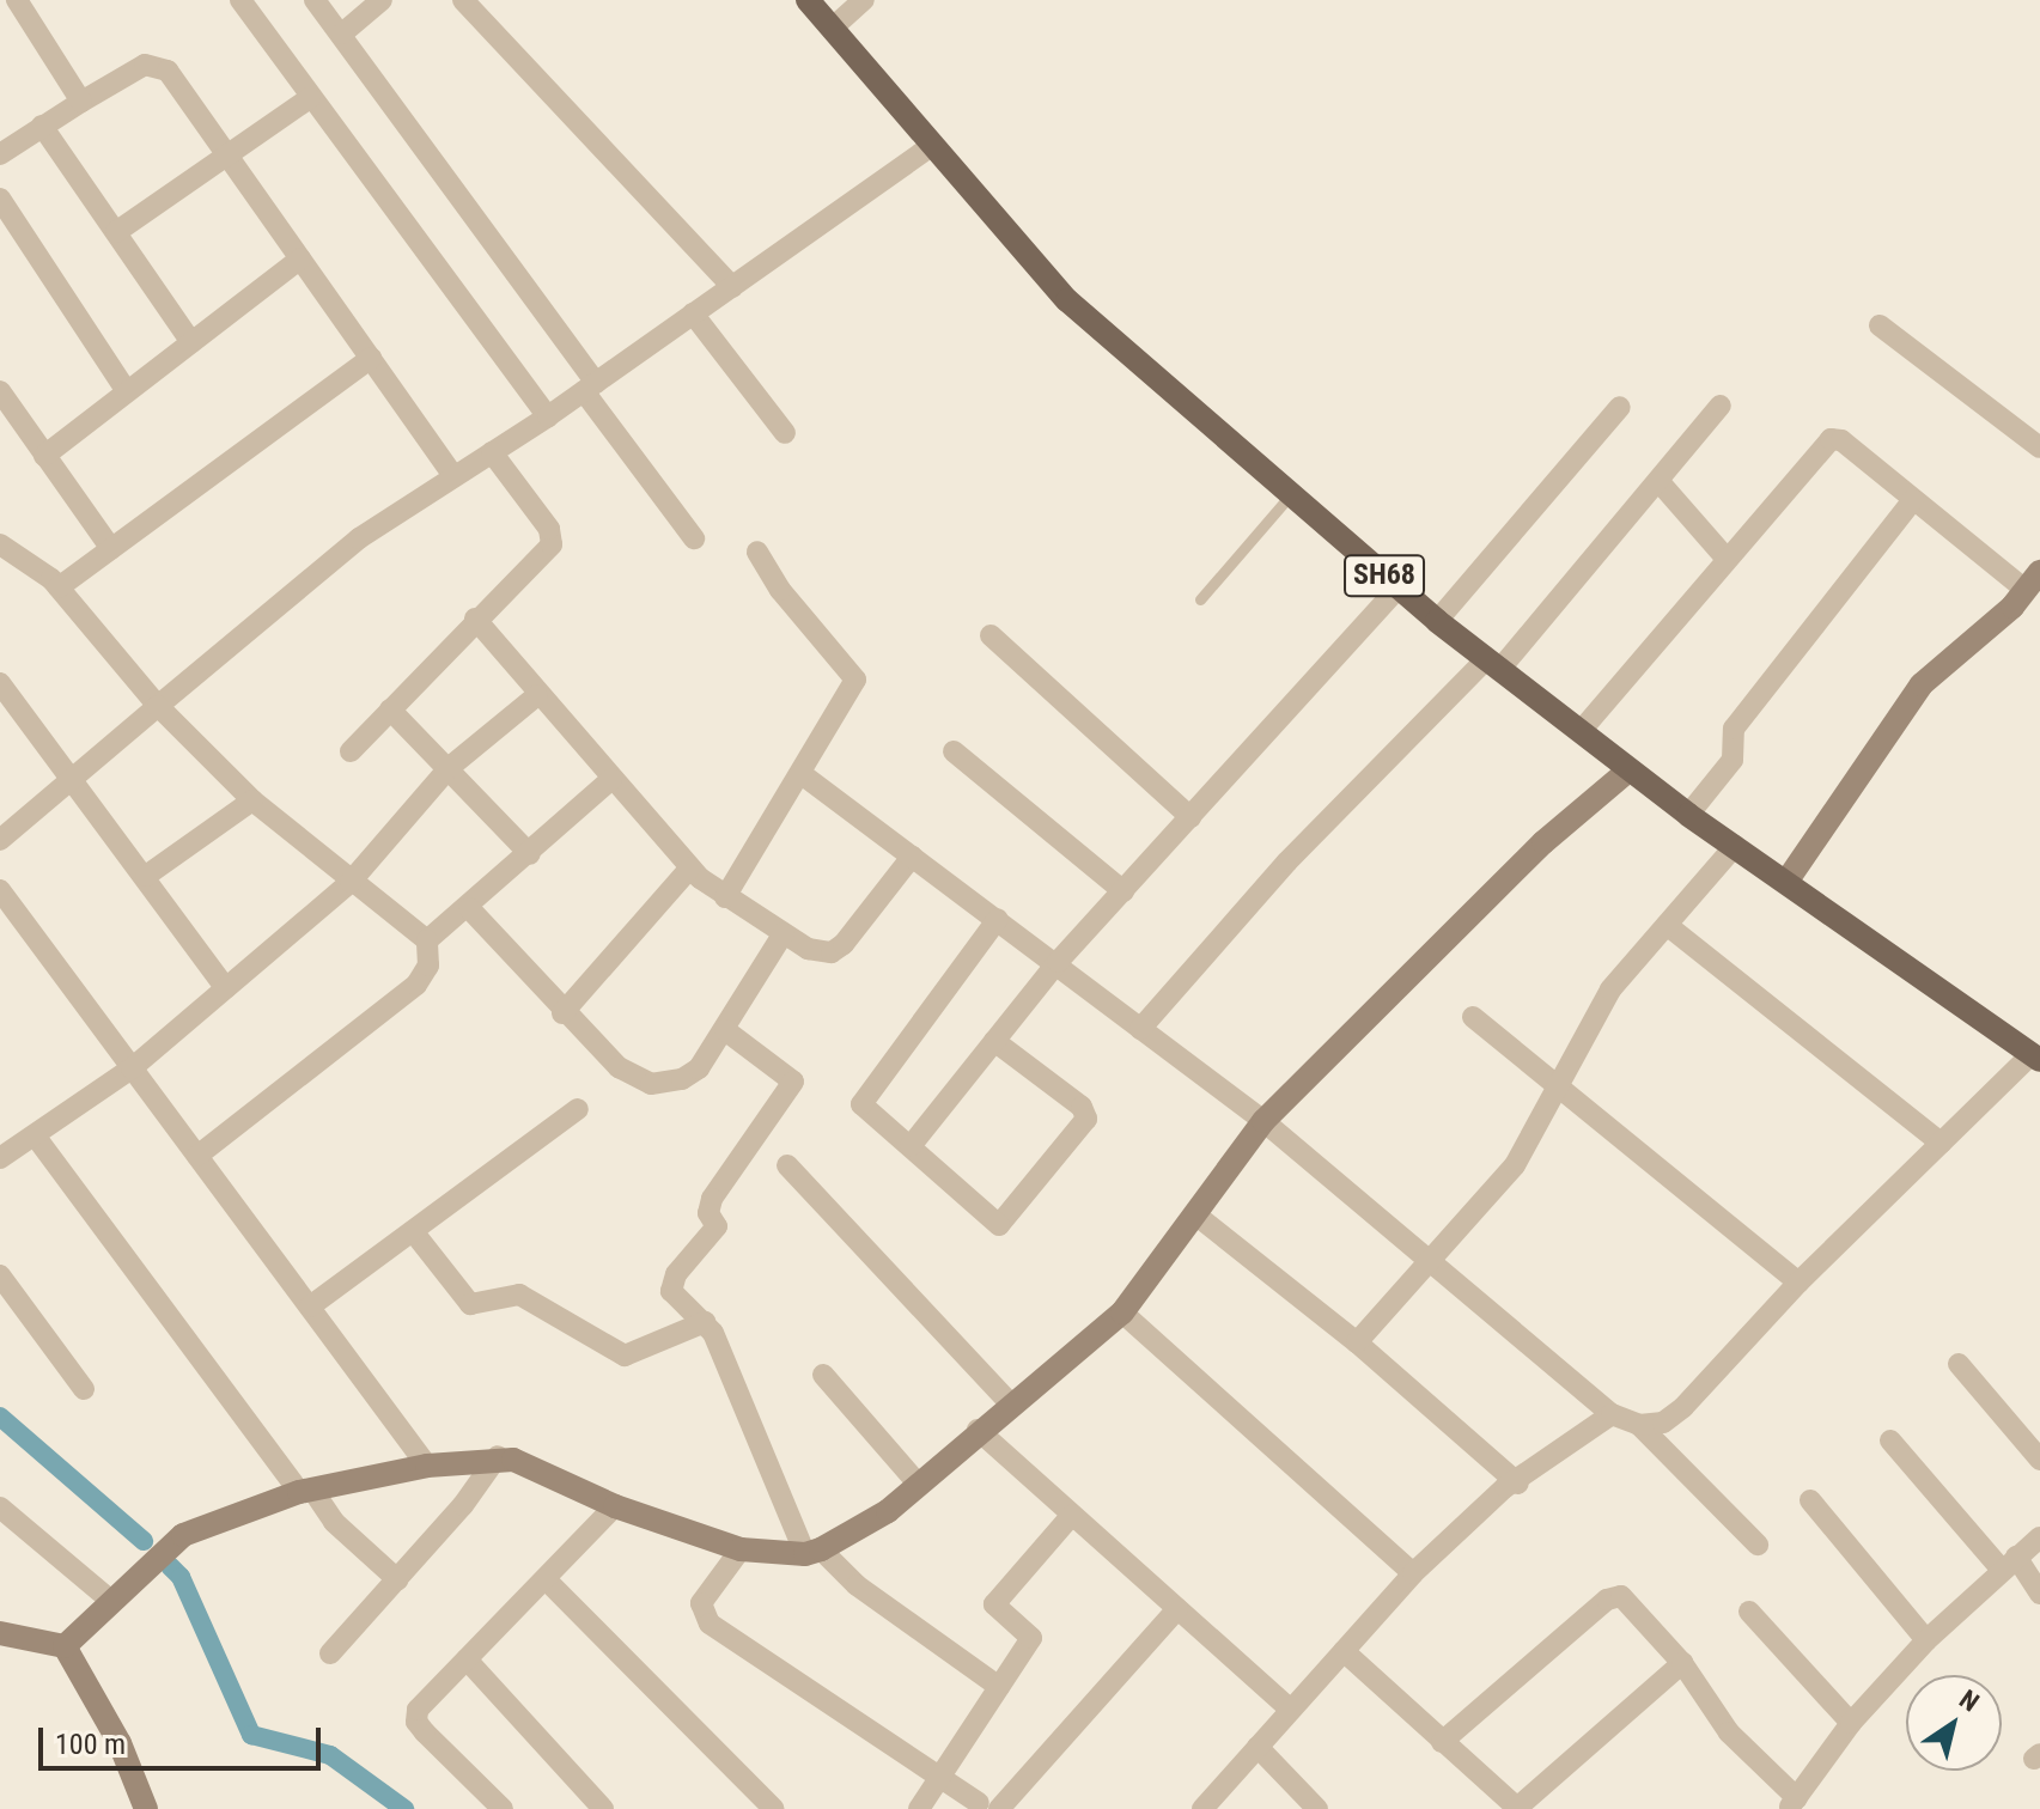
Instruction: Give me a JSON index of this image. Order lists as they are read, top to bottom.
{
  "streets": {
    "main road": ["SH68"]
  },
  "scale_bar": "100 m",
  "north": "top right"
}
